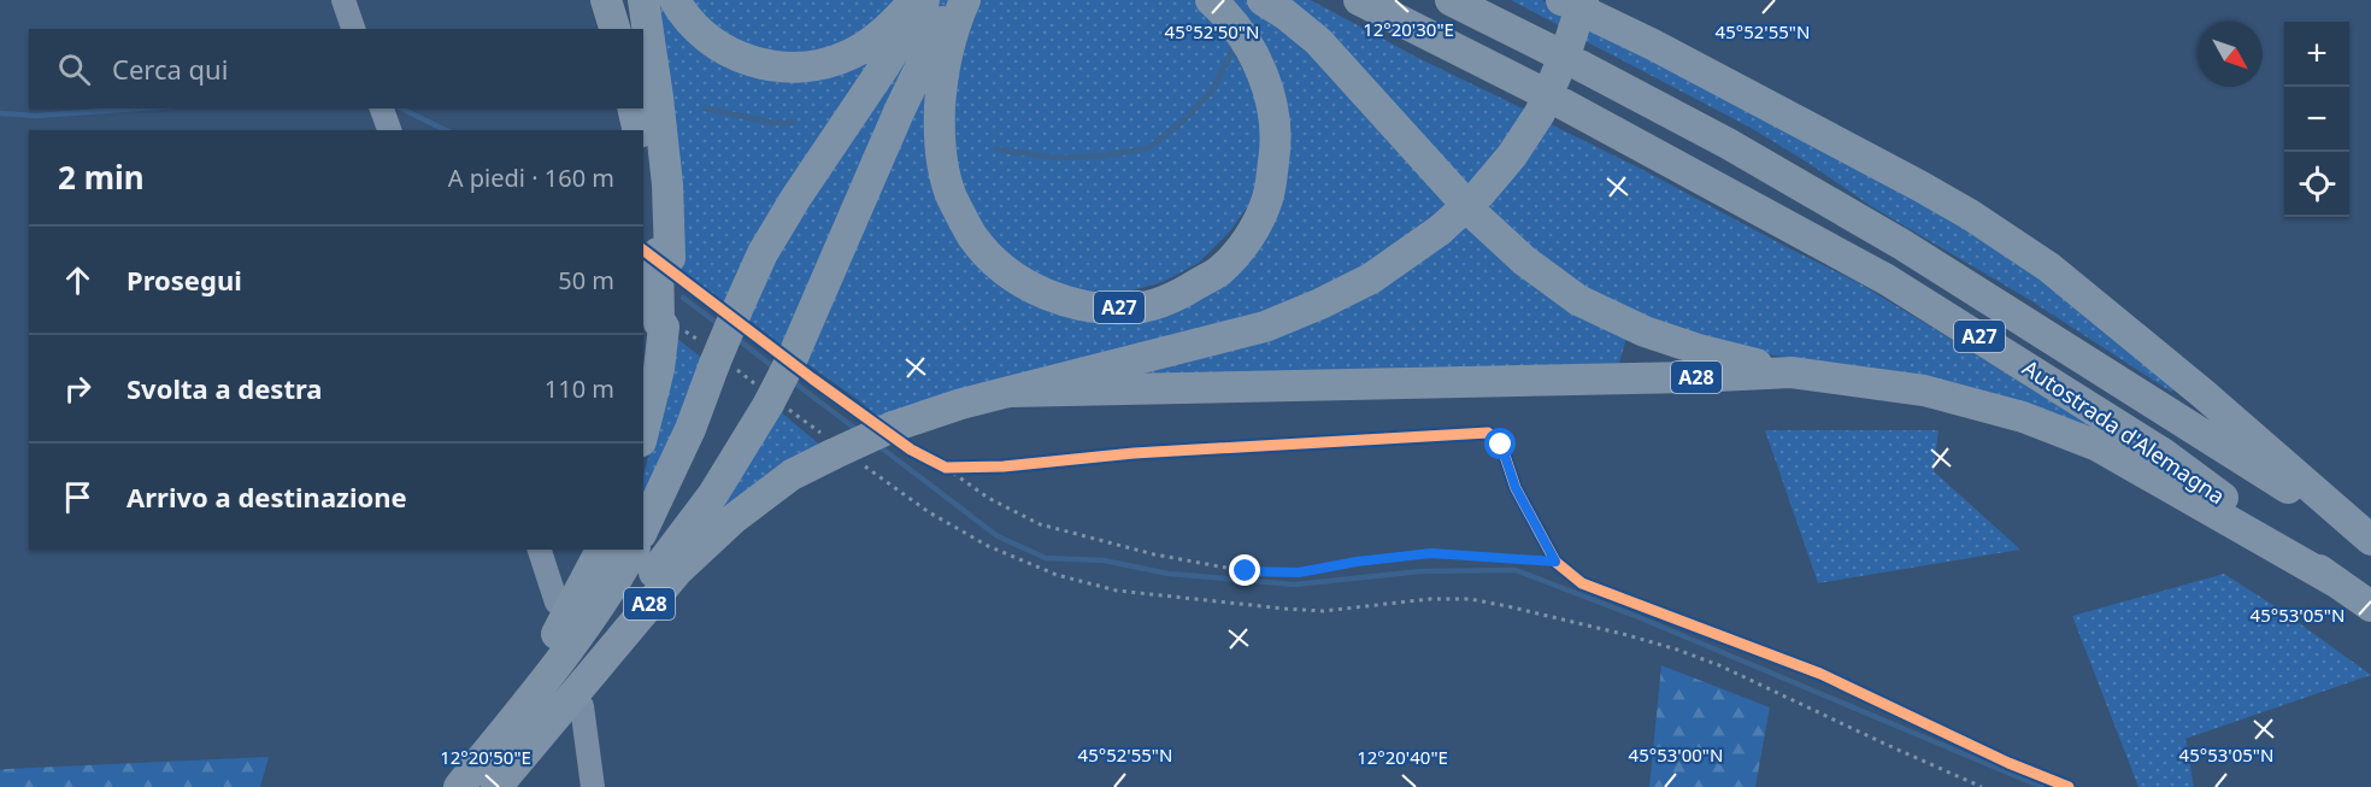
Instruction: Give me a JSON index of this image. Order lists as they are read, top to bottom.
{
  "streets": {
    "highway": ["A27", "A28", "Autostrada d'Alemagna"]
  },
  "crossings": [
    ["A27", "A28"],
    ["A27", "Autostrada d'Alemagna"],
    ["A28", "Autostrada d'Alemagna"]
  ],
  "north": "bottom right",
  "page": {
    "map_buttons": ["+", "−"],
    "search": "Cerca qui",
    "heading": ["2 min", "A piedi · 160 m"],
    "list": [
      ["Prosegui", "50 m"],
      ["Svolta a destra", "110 m"],
      "Arrivo a destinazione"
    ]
  },
  "coordinates": [
    "12°20'30\"E",
    "45°52'50\"N",
    "45°52'55\"N",
    "45°53'05\"N",
    "45°53'00\"N",
    "12°20'50\"E",
    "12°20'40\"E"
  ]
}
